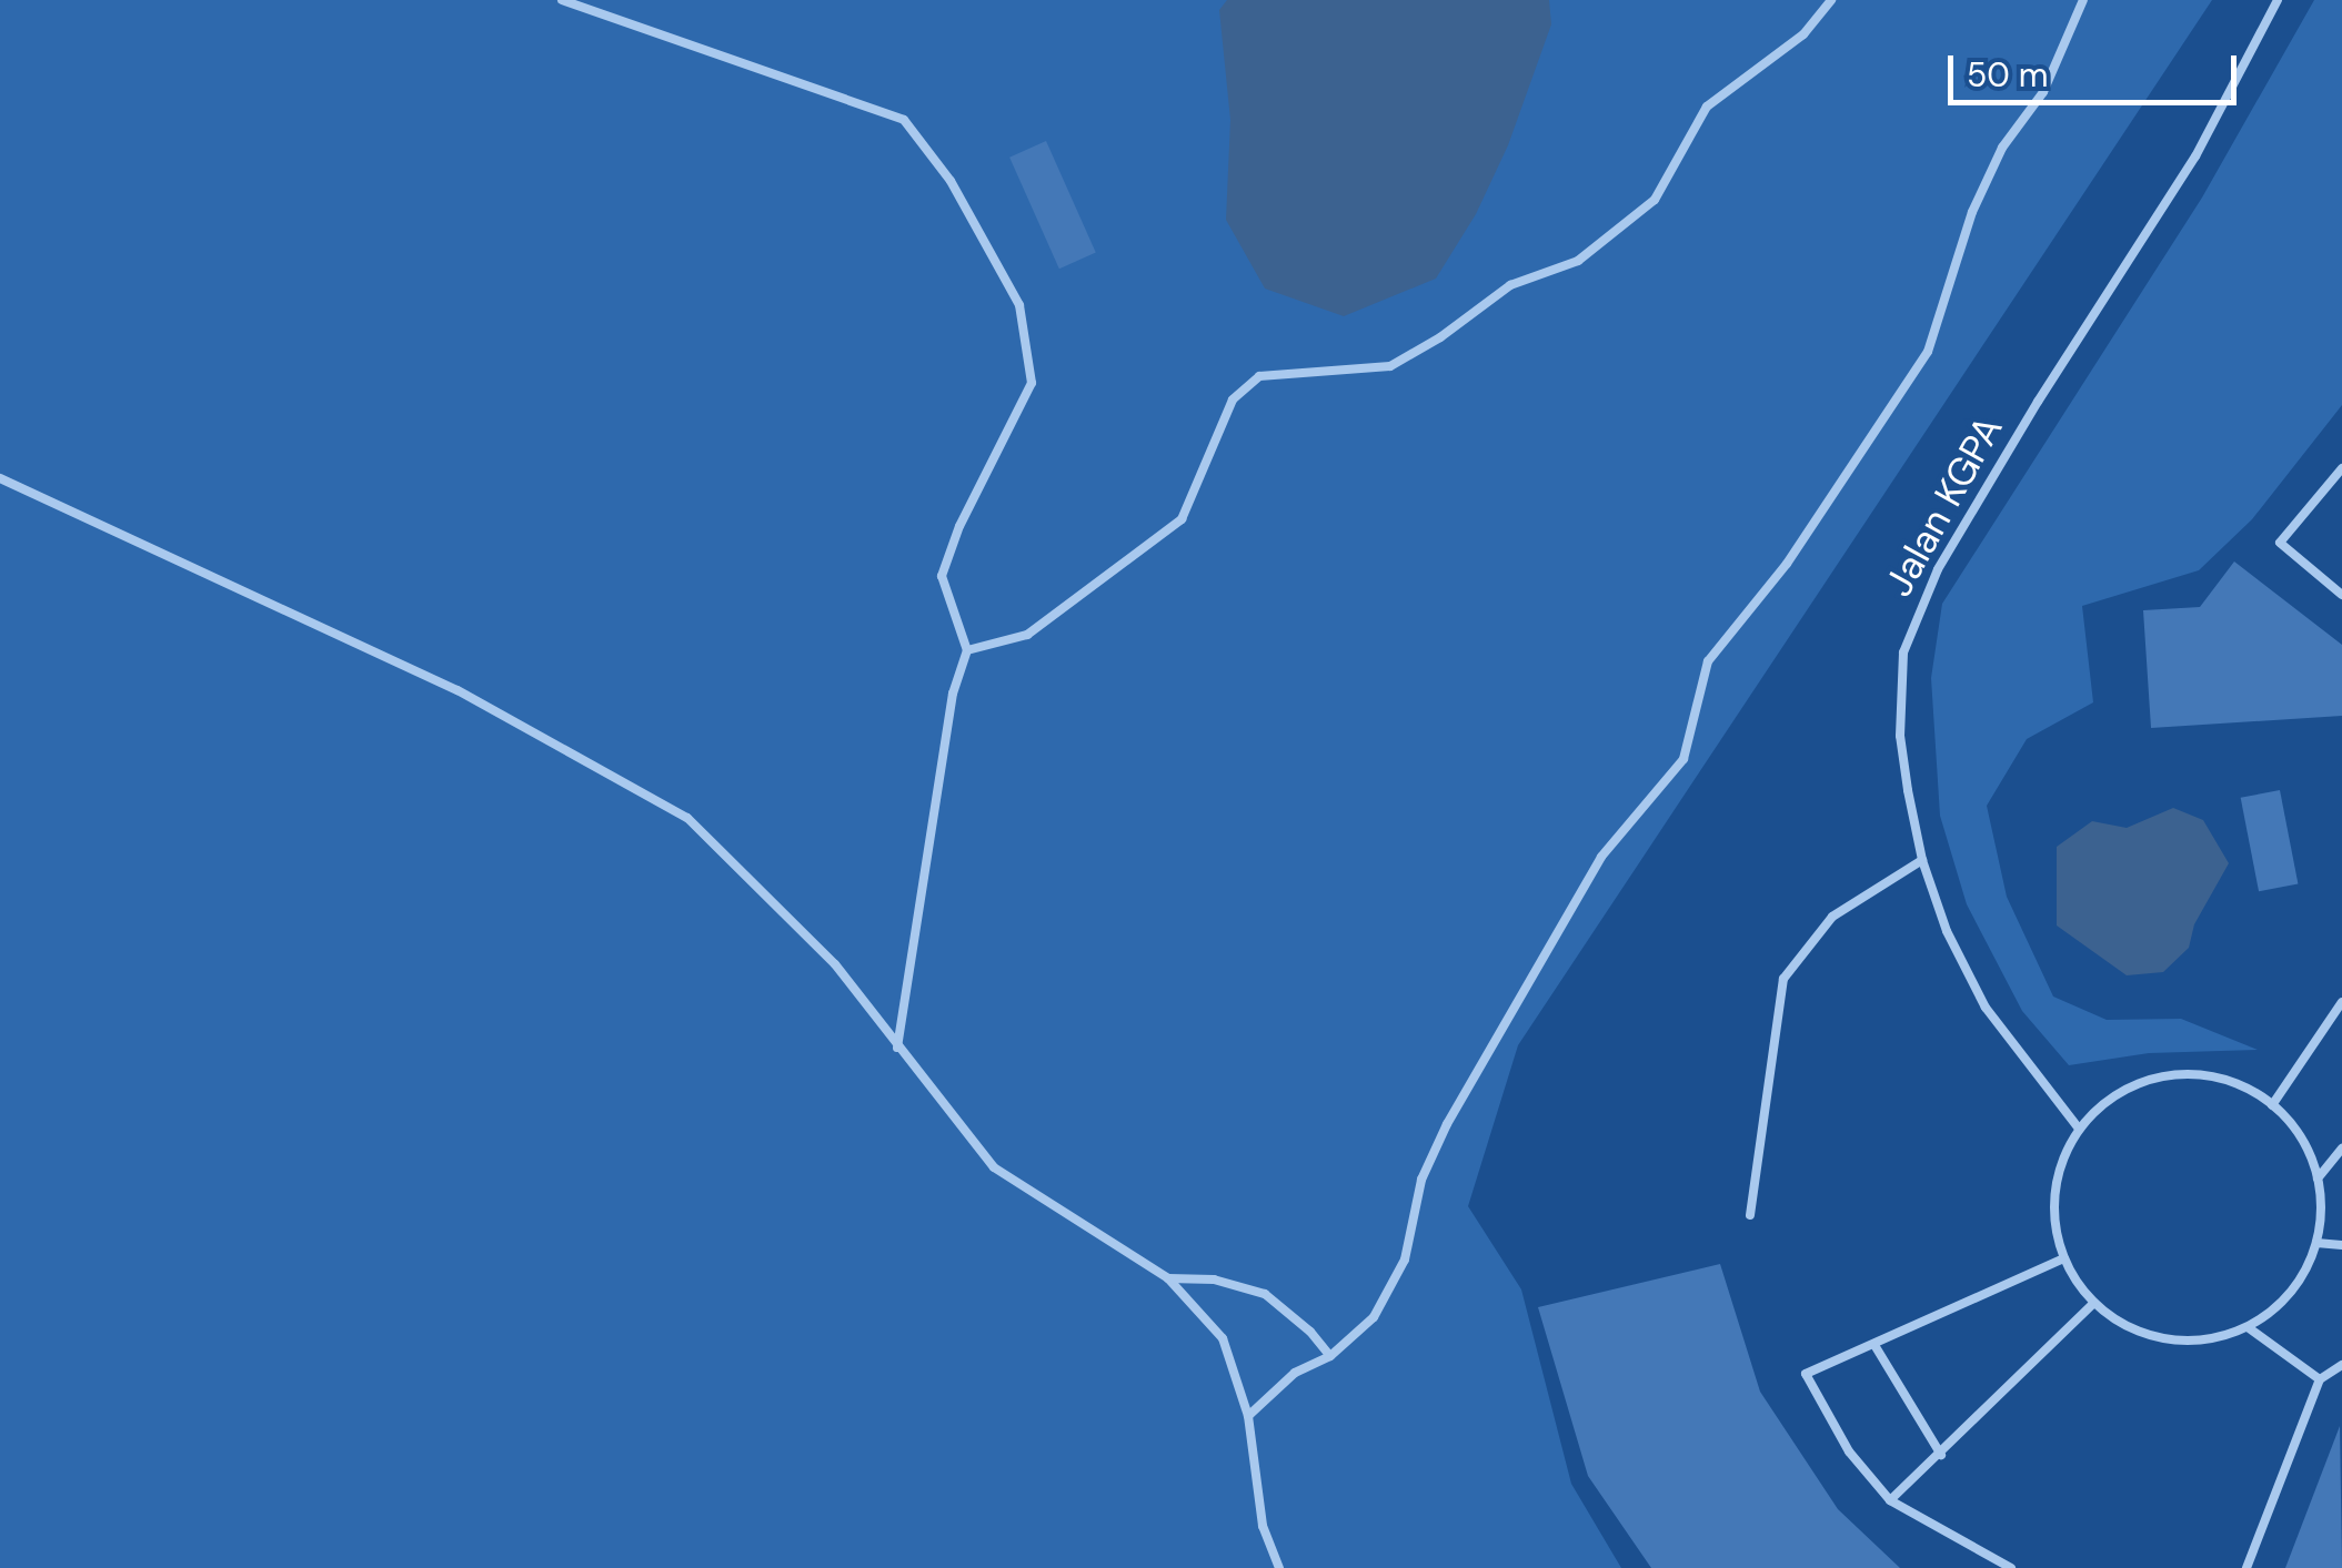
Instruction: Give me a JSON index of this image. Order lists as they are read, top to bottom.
{
  "streets": {
    "lane": ["Jalan KGPA"]
  },
  "scale_bar": "50 m"
}
